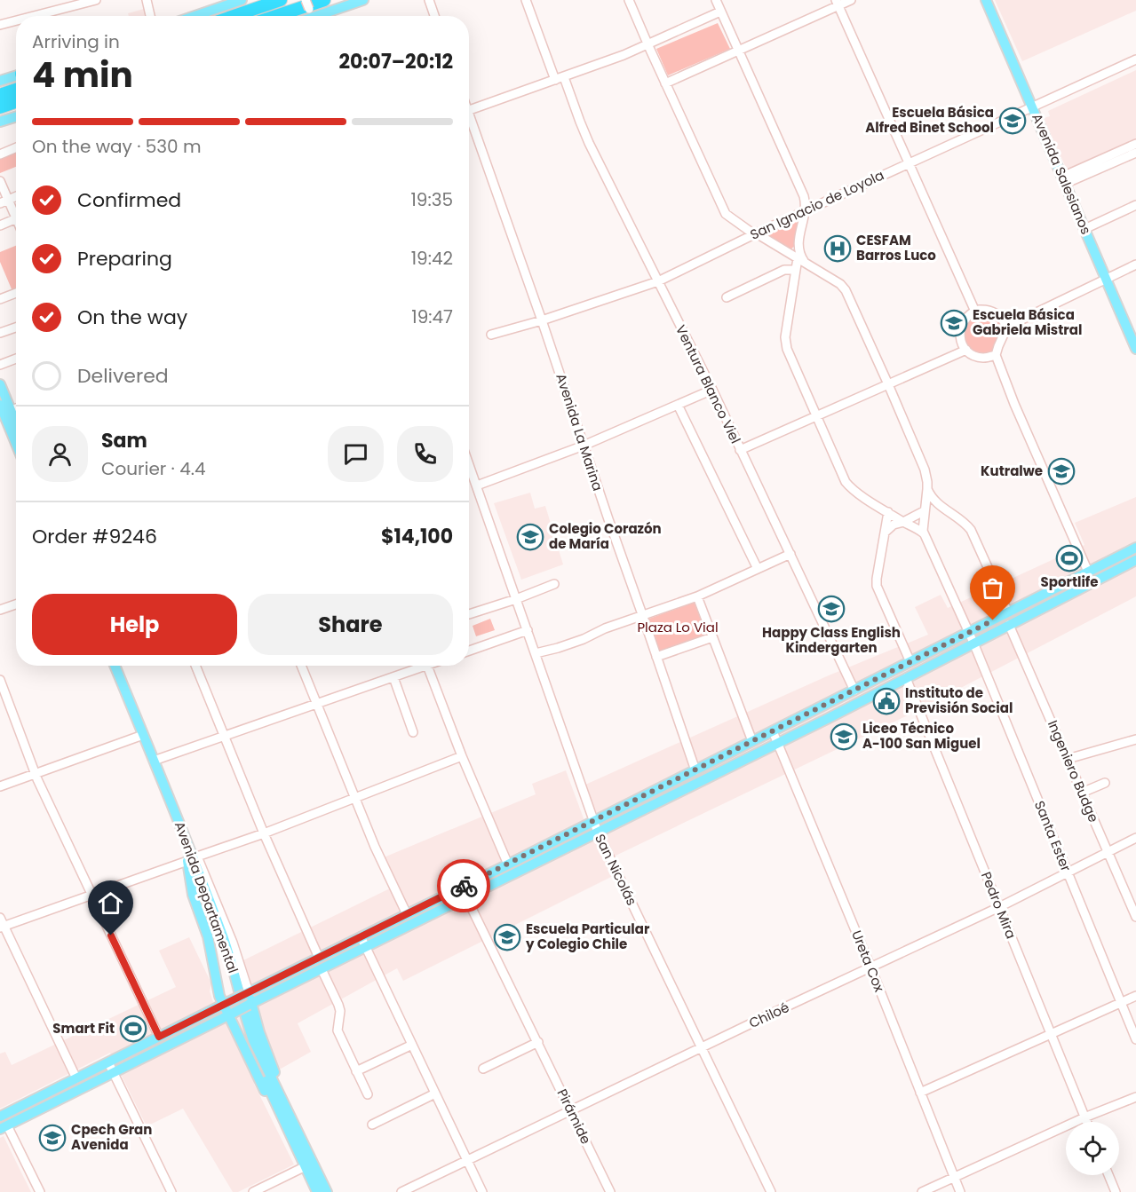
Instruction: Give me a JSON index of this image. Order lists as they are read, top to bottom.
{
  "streets": {
    "main road": ["Avenida Salesianos", "Avenida Departamental"],
    "street": [
      "San Ignacio de Loyola",
      "Ventura Blanco Viel",
      "Avenida La Marina",
      "Ingeniero Budge",
      "Santa Ester",
      "San Nicolás",
      "Pedro Mira",
      "Ureta Cox",
      "Chiloé",
      "Pirámide"
    ]
  },
  "crossings": [
    ["Avenida Salesianos", "San Ignacio de Loyola"],
    ["San Ignacio de Loyola", "Ventura Blanco Viel"],
    ["San Ignacio de Loyola", "Avenida La Marina"],
    ["Ingeniero Budge", "Chiloé"],
    ["Santa Ester", "Chiloé"],
    ["San Nicolás", "Chiloé"],
    ["Pedro Mira", "Chiloé"],
    ["Ureta Cox", "Chiloé"],
    ["Chiloé", "Pirámide"]
  ],
  "parks": ["Plaza Lo Vial"],
  "places": {
    "school or university": [
      "Escuela Básica Alfred Binet School",
      "Escuela Básica Gabriela Mistral",
      "Kutralwe",
      "Colegio Corazón de María",
      "Happy Class English Kindergarten",
      "Liceo Técnico A-100 San Miguel",
      "Escuela Particular y Colegio Chile",
      "Cpech Gran Avenida"
    ],
    "hospital": ["CESFAM Barros Luco"],
    "sports": ["Sportlife", "Smart Fit"],
    "public building": ["Instituto de Previsión Social"]
  },
  "page": {
    "heading": ["4 min", "Arriving in", "20:07–20:12"],
    "panel": [
      "Sam",
      "Courier · 4.4",
      "Order #9246",
      "$14,100"
    ],
    "bar": "On the way · 530 m",
    "list": [
      ["Confirmed", "19:35"],
      ["Preparing", "19:42"],
      ["On the way", "19:47"],
      "Delivered"
    ],
    "buttons": ["Help", "Share"]
  }
}
